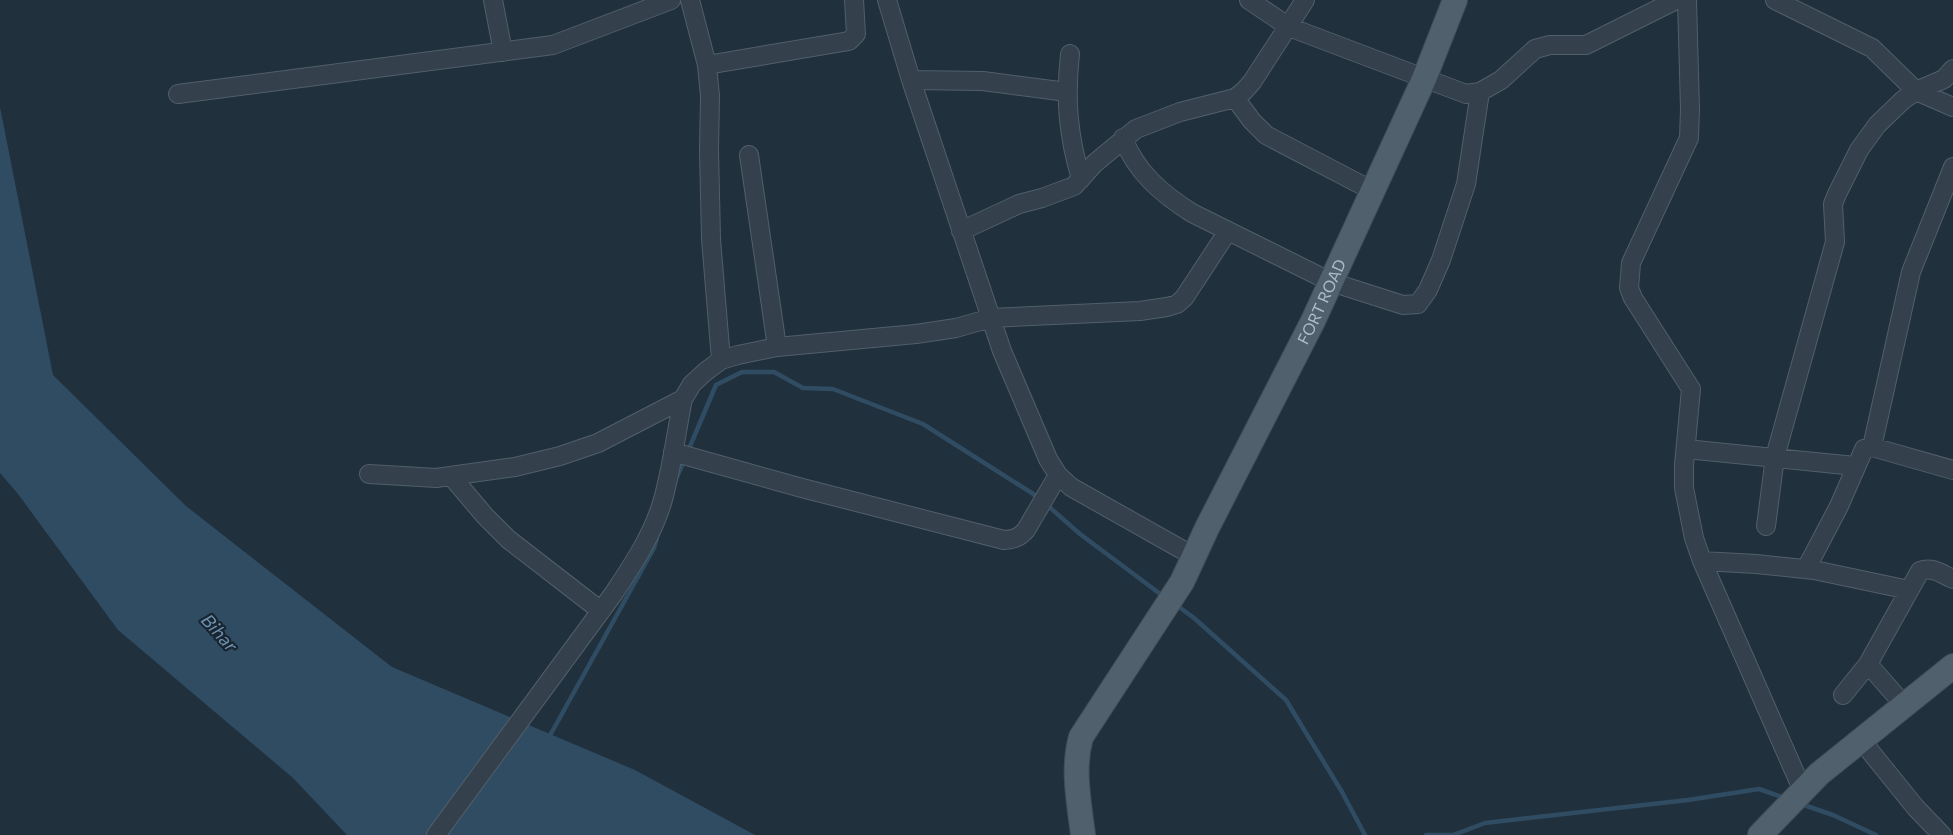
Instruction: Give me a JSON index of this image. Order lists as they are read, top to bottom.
{
  "streets": {
    "main road": ["FORT ROAD"]
  },
  "water": ["Bihar"]
}
